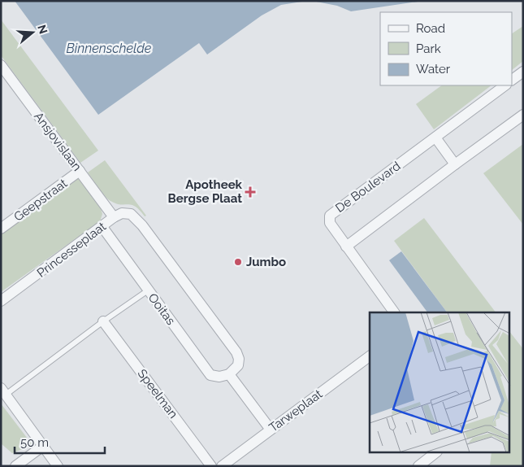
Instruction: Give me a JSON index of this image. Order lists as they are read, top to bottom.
{
  "streets": {
    "street": [
      "Ansjovislaan",
      "De Boulevard",
      "Geepstraat",
      "Princesseplaat",
      "Ooitas",
      "Speelman",
      "Tarweplaat"
    ]
  },
  "crossings": [
    ["Ansjovislaan", "Geepstraat"],
    ["Ansjovislaan", "Princesseplaat"],
    ["Princesseplaat", "Ooitas"]
  ],
  "water": ["Binnenschelde"],
  "places": {
    "health": ["Apotheek Bergse Plaat"],
    "other": ["Jumbo"]
  },
  "legend": ["Road", "Park", "Water"],
  "scale_bar": "50 m",
  "north": "right"
}
